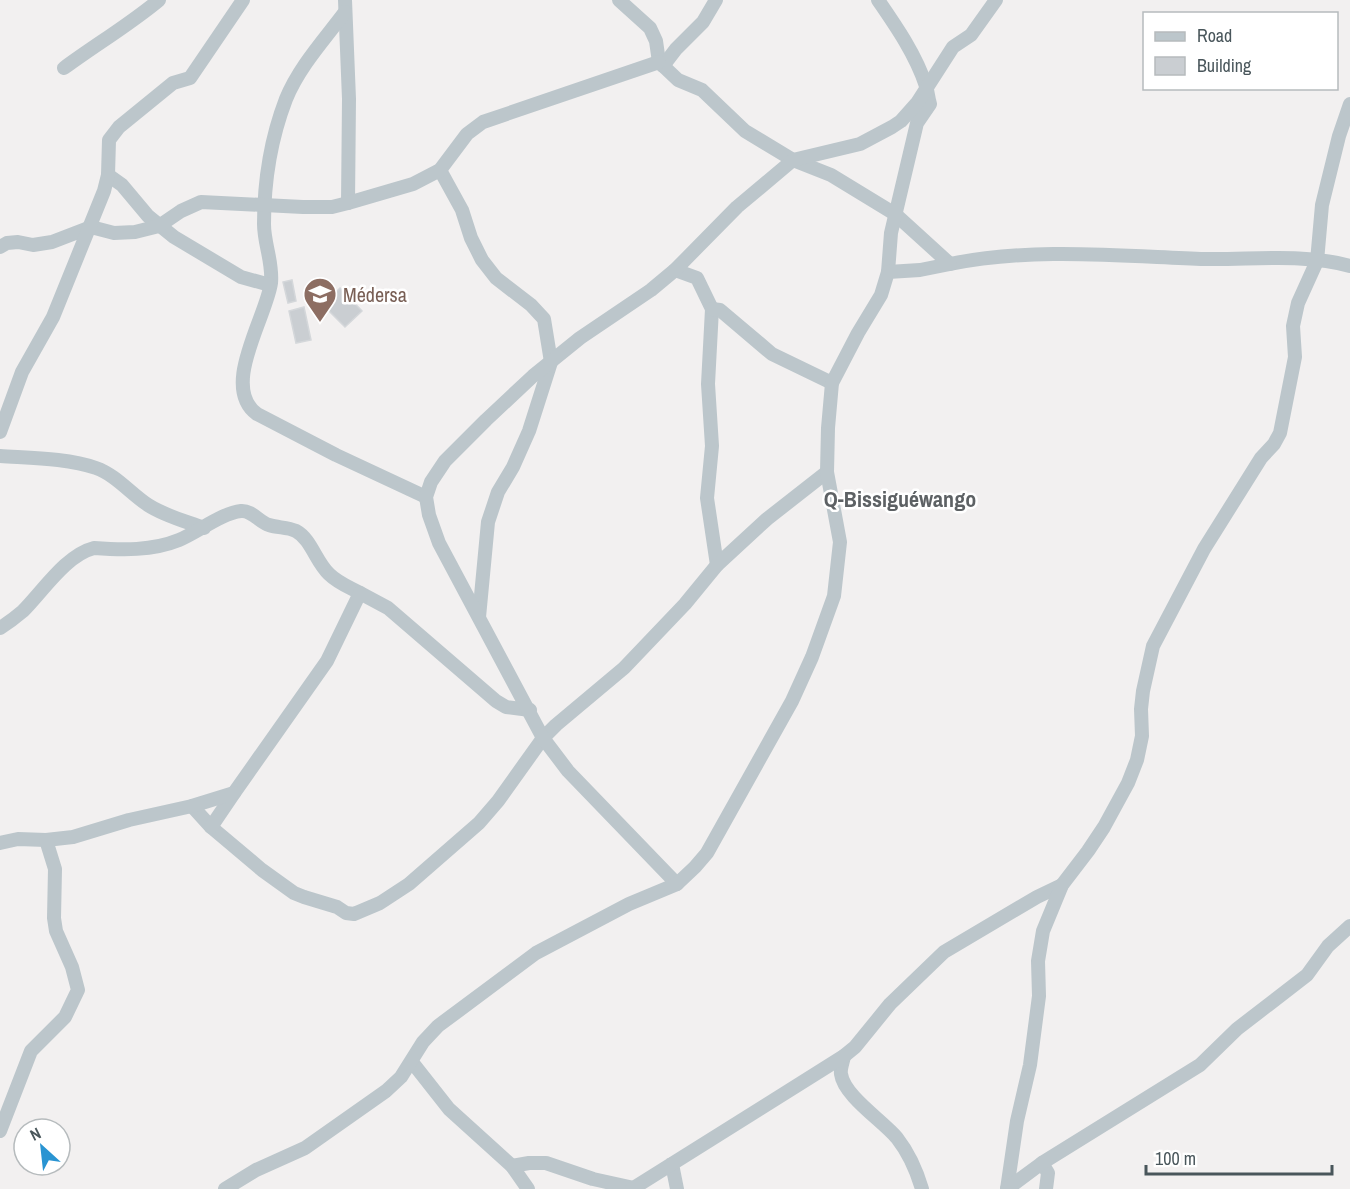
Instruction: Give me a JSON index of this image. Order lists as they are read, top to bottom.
{
  "districts": ["Q-Bissiguéwango"],
  "places": {
    "school or university": ["Médersa"]
  },
  "legend": ["Road", "Building"],
  "scale_bar": "100 m",
  "north": "top left"
}
